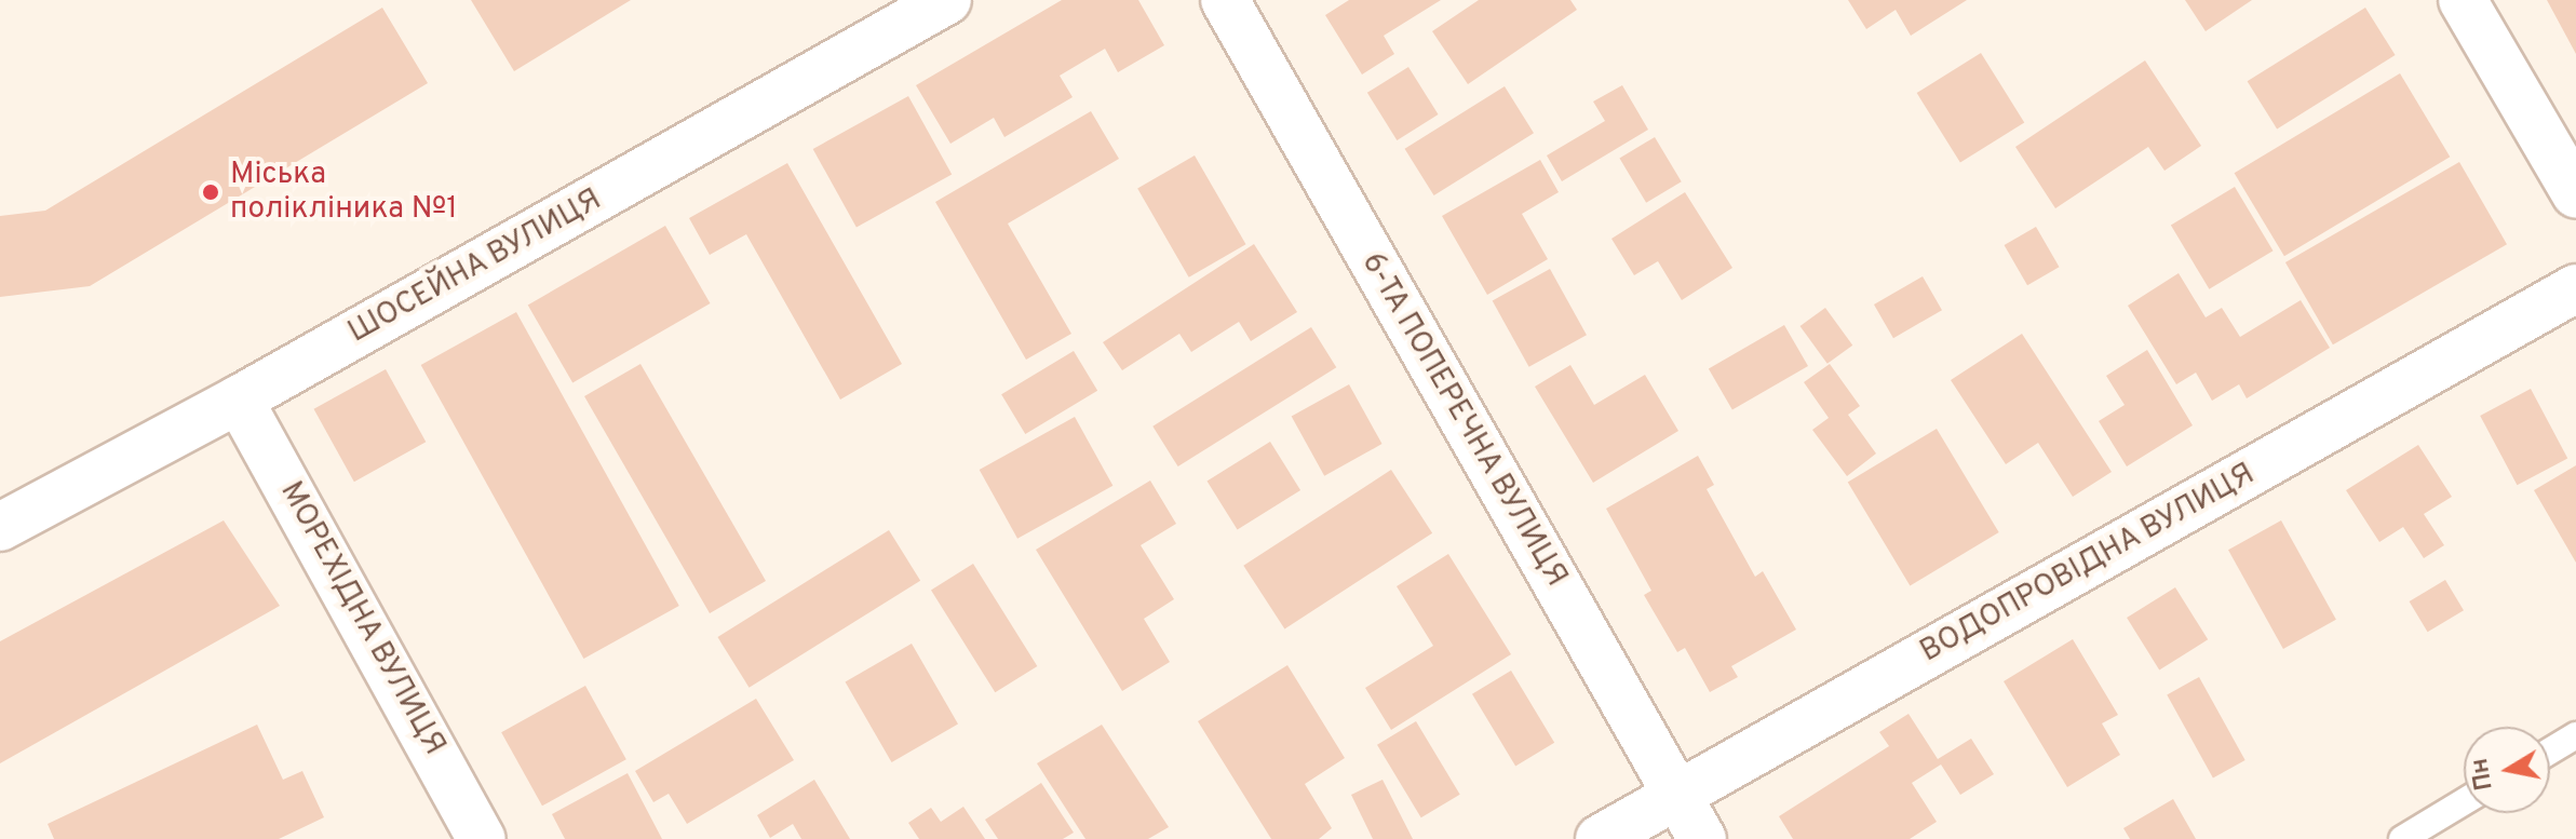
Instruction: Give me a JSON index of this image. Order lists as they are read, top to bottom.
{
  "streets": {
    "street": [
      "ШОСЕЙНА ВУЛИЦЯ",
      "6-ТА ПОПЕРЕЧНА ВУЛИЦЯ",
      "ВОДОПРОВІДНА ВУЛИЦЯ",
      "МОРЕХІДНА ВУЛИЦЯ"
    ]
  },
  "crossings": [
    ["ШОСЕЙНА ВУЛИЦЯ", "МОРЕХІДНА ВУЛИЦЯ"],
    ["6-ТА ПОПЕРЕЧНА ВУЛИЦЯ", "ВОДОПРОВІДНА ВУЛИЦЯ"]
  ],
  "places": ["Міська полікліника №1"],
  "north": "left"
}
